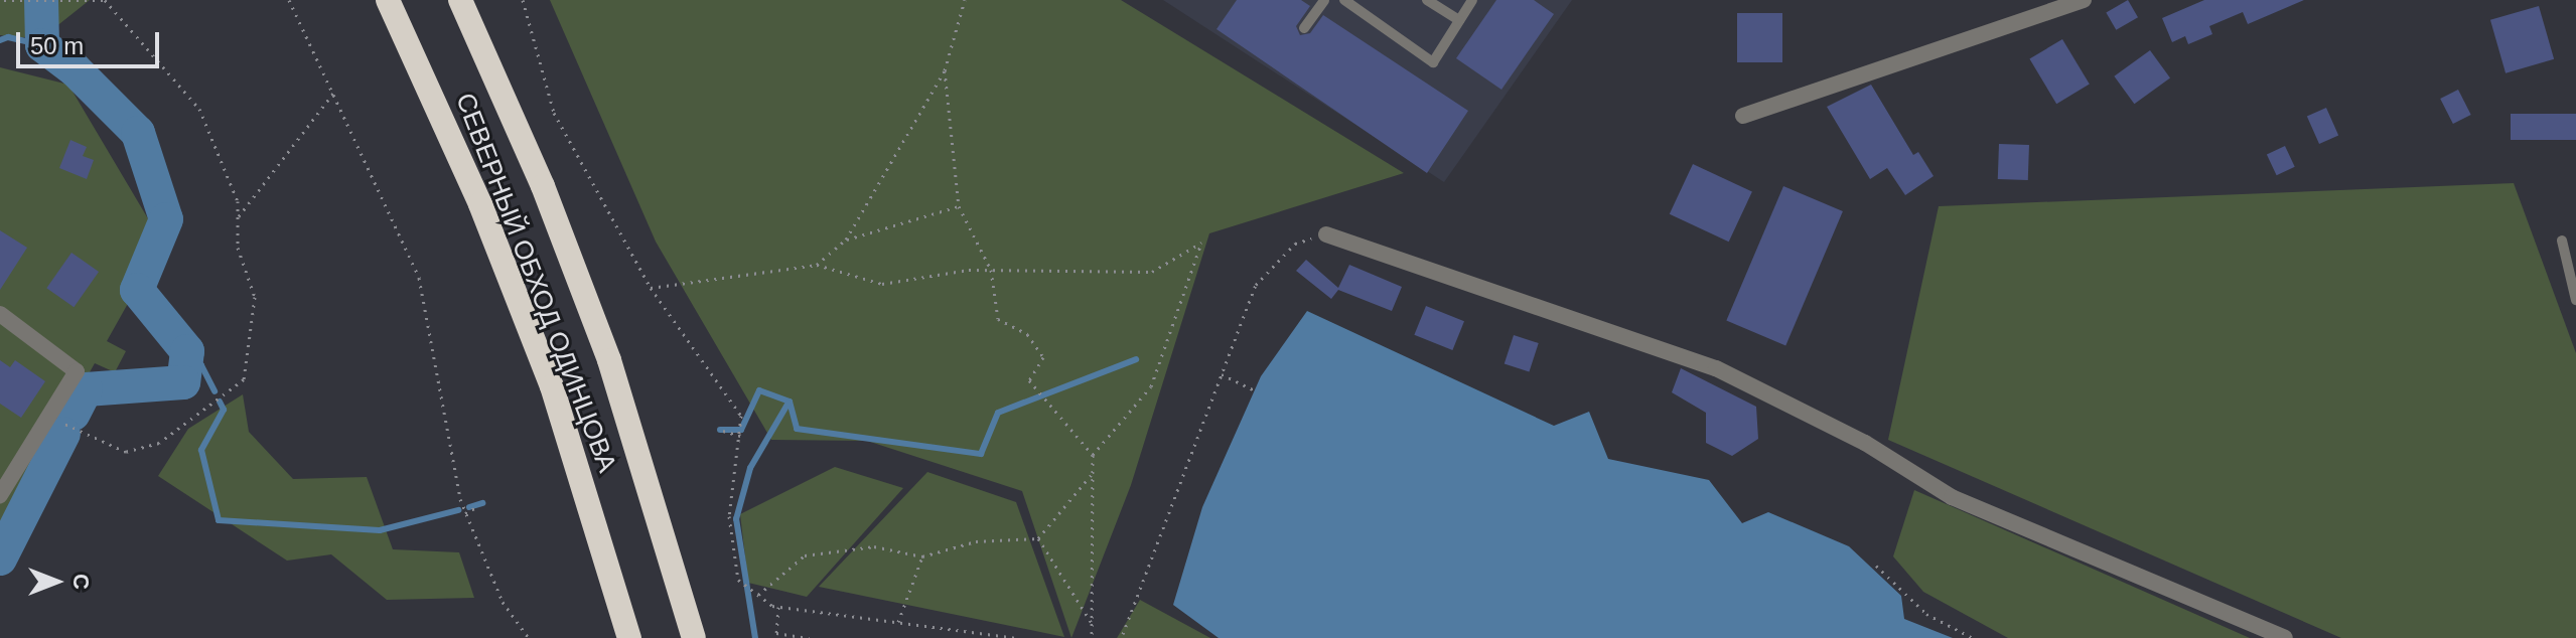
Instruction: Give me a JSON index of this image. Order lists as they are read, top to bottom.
{
  "streets": {
    "highway": ["СЕВЕРНЫЙ ОБХОД ОДИНЦОВА"]
  },
  "scale_bar": "50 m",
  "north": "right"
}
